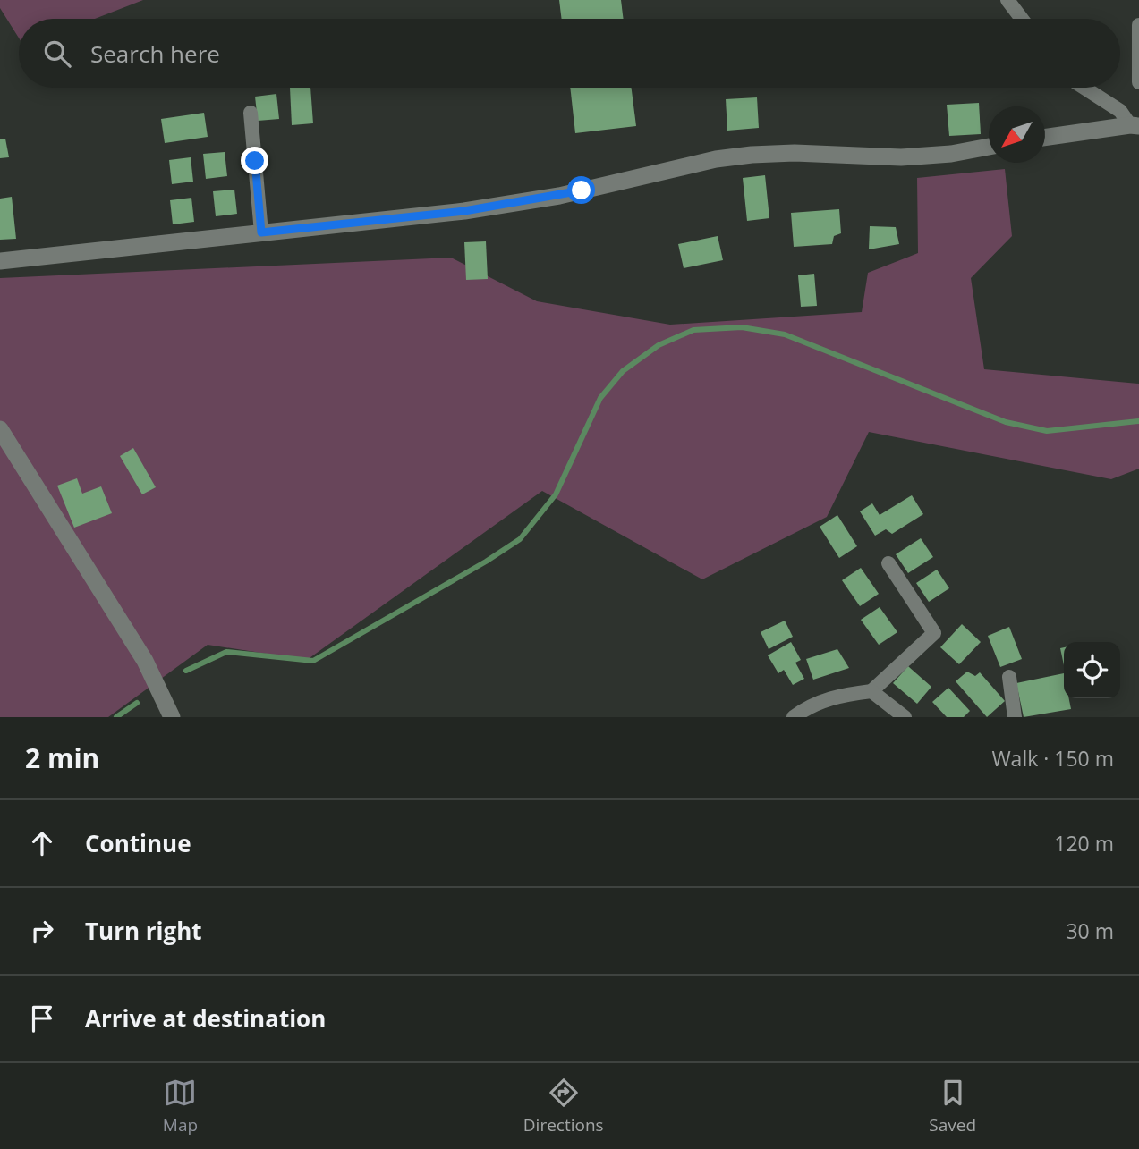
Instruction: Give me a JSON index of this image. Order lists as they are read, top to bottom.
{
  "north": "bottom left",
  "page": {
    "search": "Search here",
    "heading": ["2 min", "Walk · 150 m"],
    "list": [
      ["Continue", "120 m"],
      ["Turn right", "30 m"],
      "Arrive at destination"
    ],
    "nav": ["Map", "Directions", "Saved"]
  }
}
